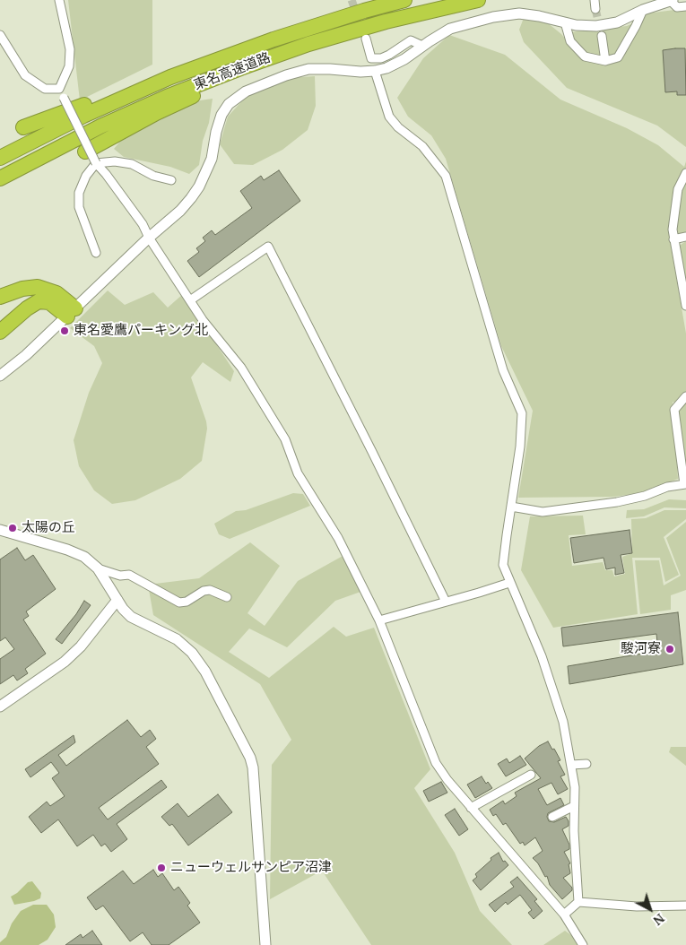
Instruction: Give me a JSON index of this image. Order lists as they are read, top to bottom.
{
  "streets": {
    "highway": ["東名高速道路"]
  },
  "places": [
    "東名愛鷹パーキング北",
    "太陽の丘",
    "駿河寮",
    "ニューウェルサンピア沼津"
  ],
  "north": "bottom right"
}
